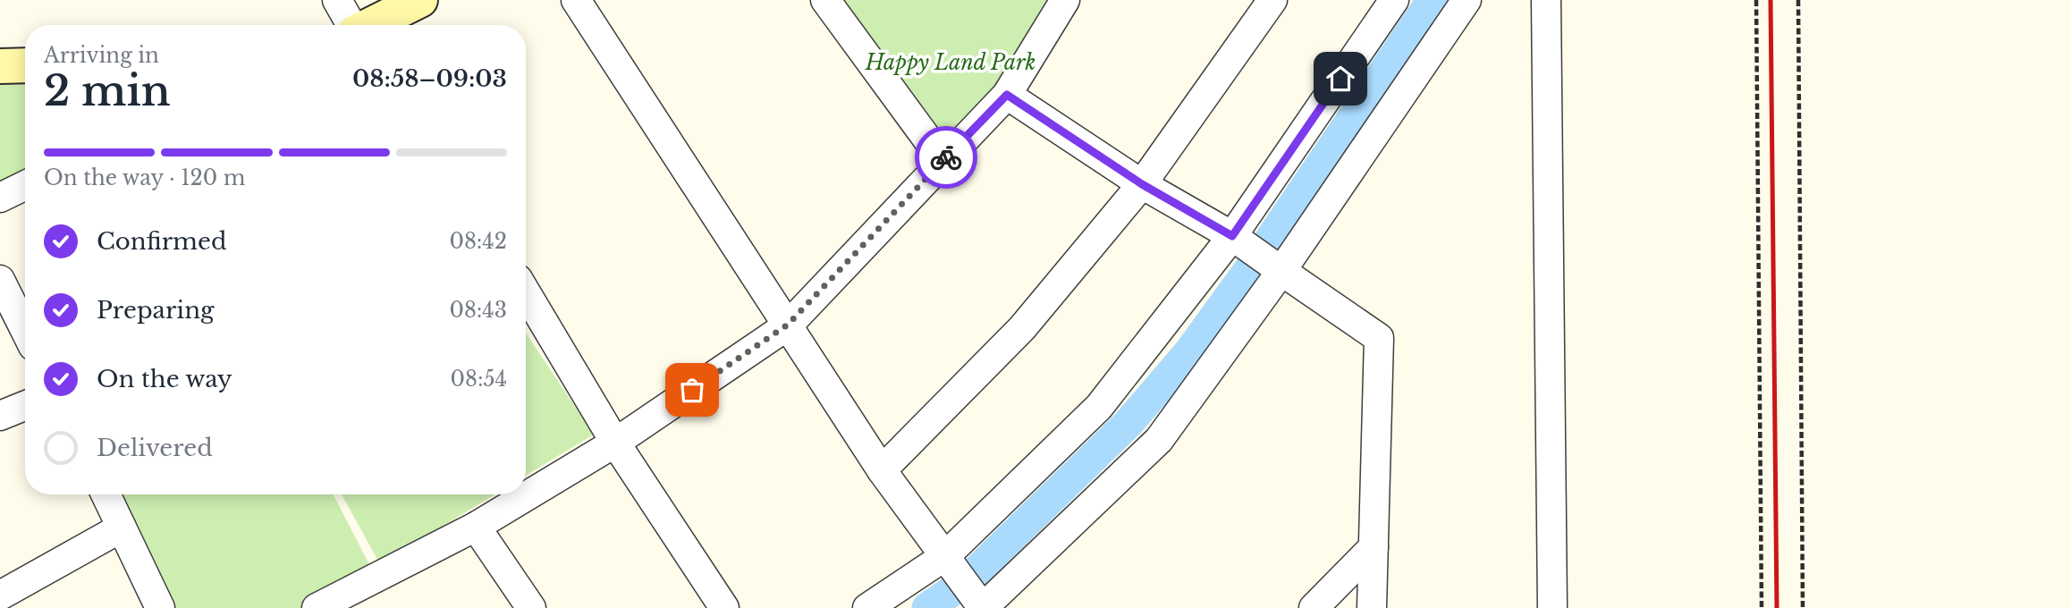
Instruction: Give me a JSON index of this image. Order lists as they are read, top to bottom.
{
  "parks": ["Happy Land Park"],
  "page": {
    "heading": ["2 min", "Arriving in", "08:58–09:03"],
    "bar": "On the way · 120 m",
    "list": [
      ["Confirmed", "08:42"],
      ["Preparing", "08:43"],
      ["On the way", "08:54"],
      "Delivered"
    ]
  }
}
